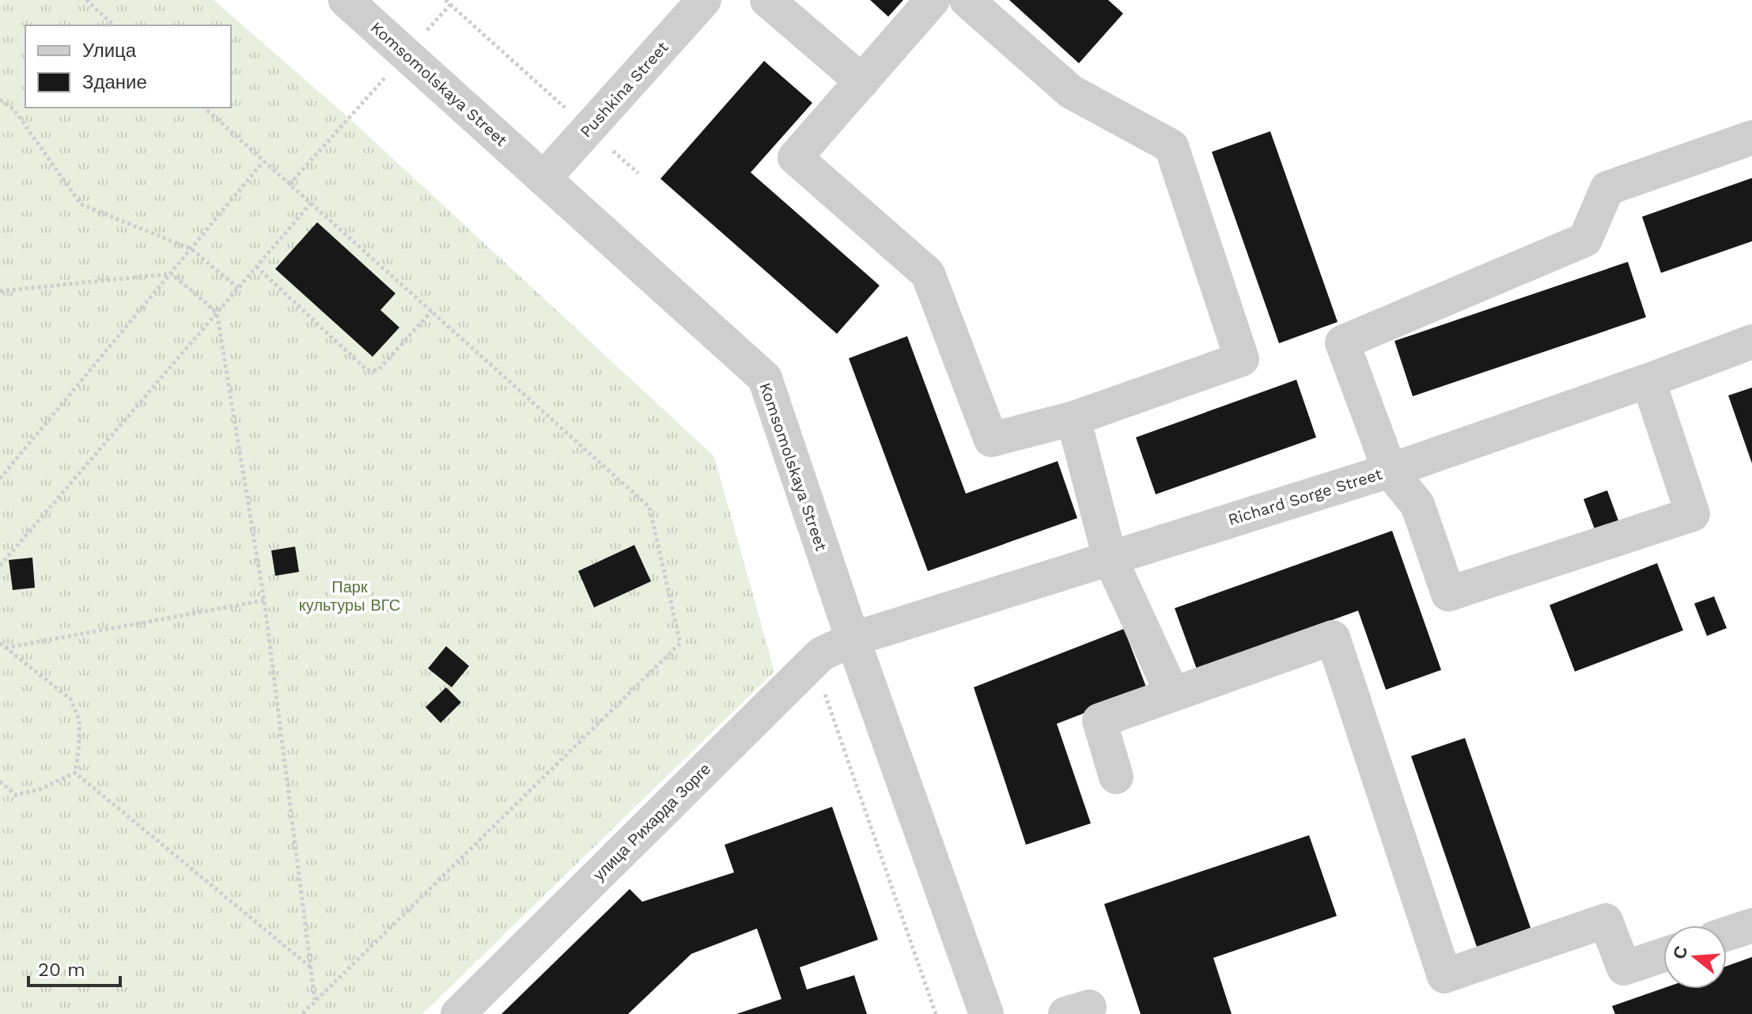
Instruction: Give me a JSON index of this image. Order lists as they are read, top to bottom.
{
  "streets": {
    "street": [
      "Komsomolskaya Street",
      "Pushkina Street",
      "Richard Sorge Street",
      "улица Рихарда Зорге"
    ]
  },
  "crossings": [
    ["Komsomolskaya Street", "Pushkina Street"],
    ["Komsomolskaya Street", "Richard Sorge Street"],
    ["Komsomolskaya Street", "улица Рихарда Зорге"],
    ["Richard Sorge Street", "улица Рихарда Зорге"]
  ],
  "parks": ["Парк культуры ВГС"],
  "legend": ["Улица", "Здание"],
  "scale_bar": "20 m",
  "north": "left"
}
